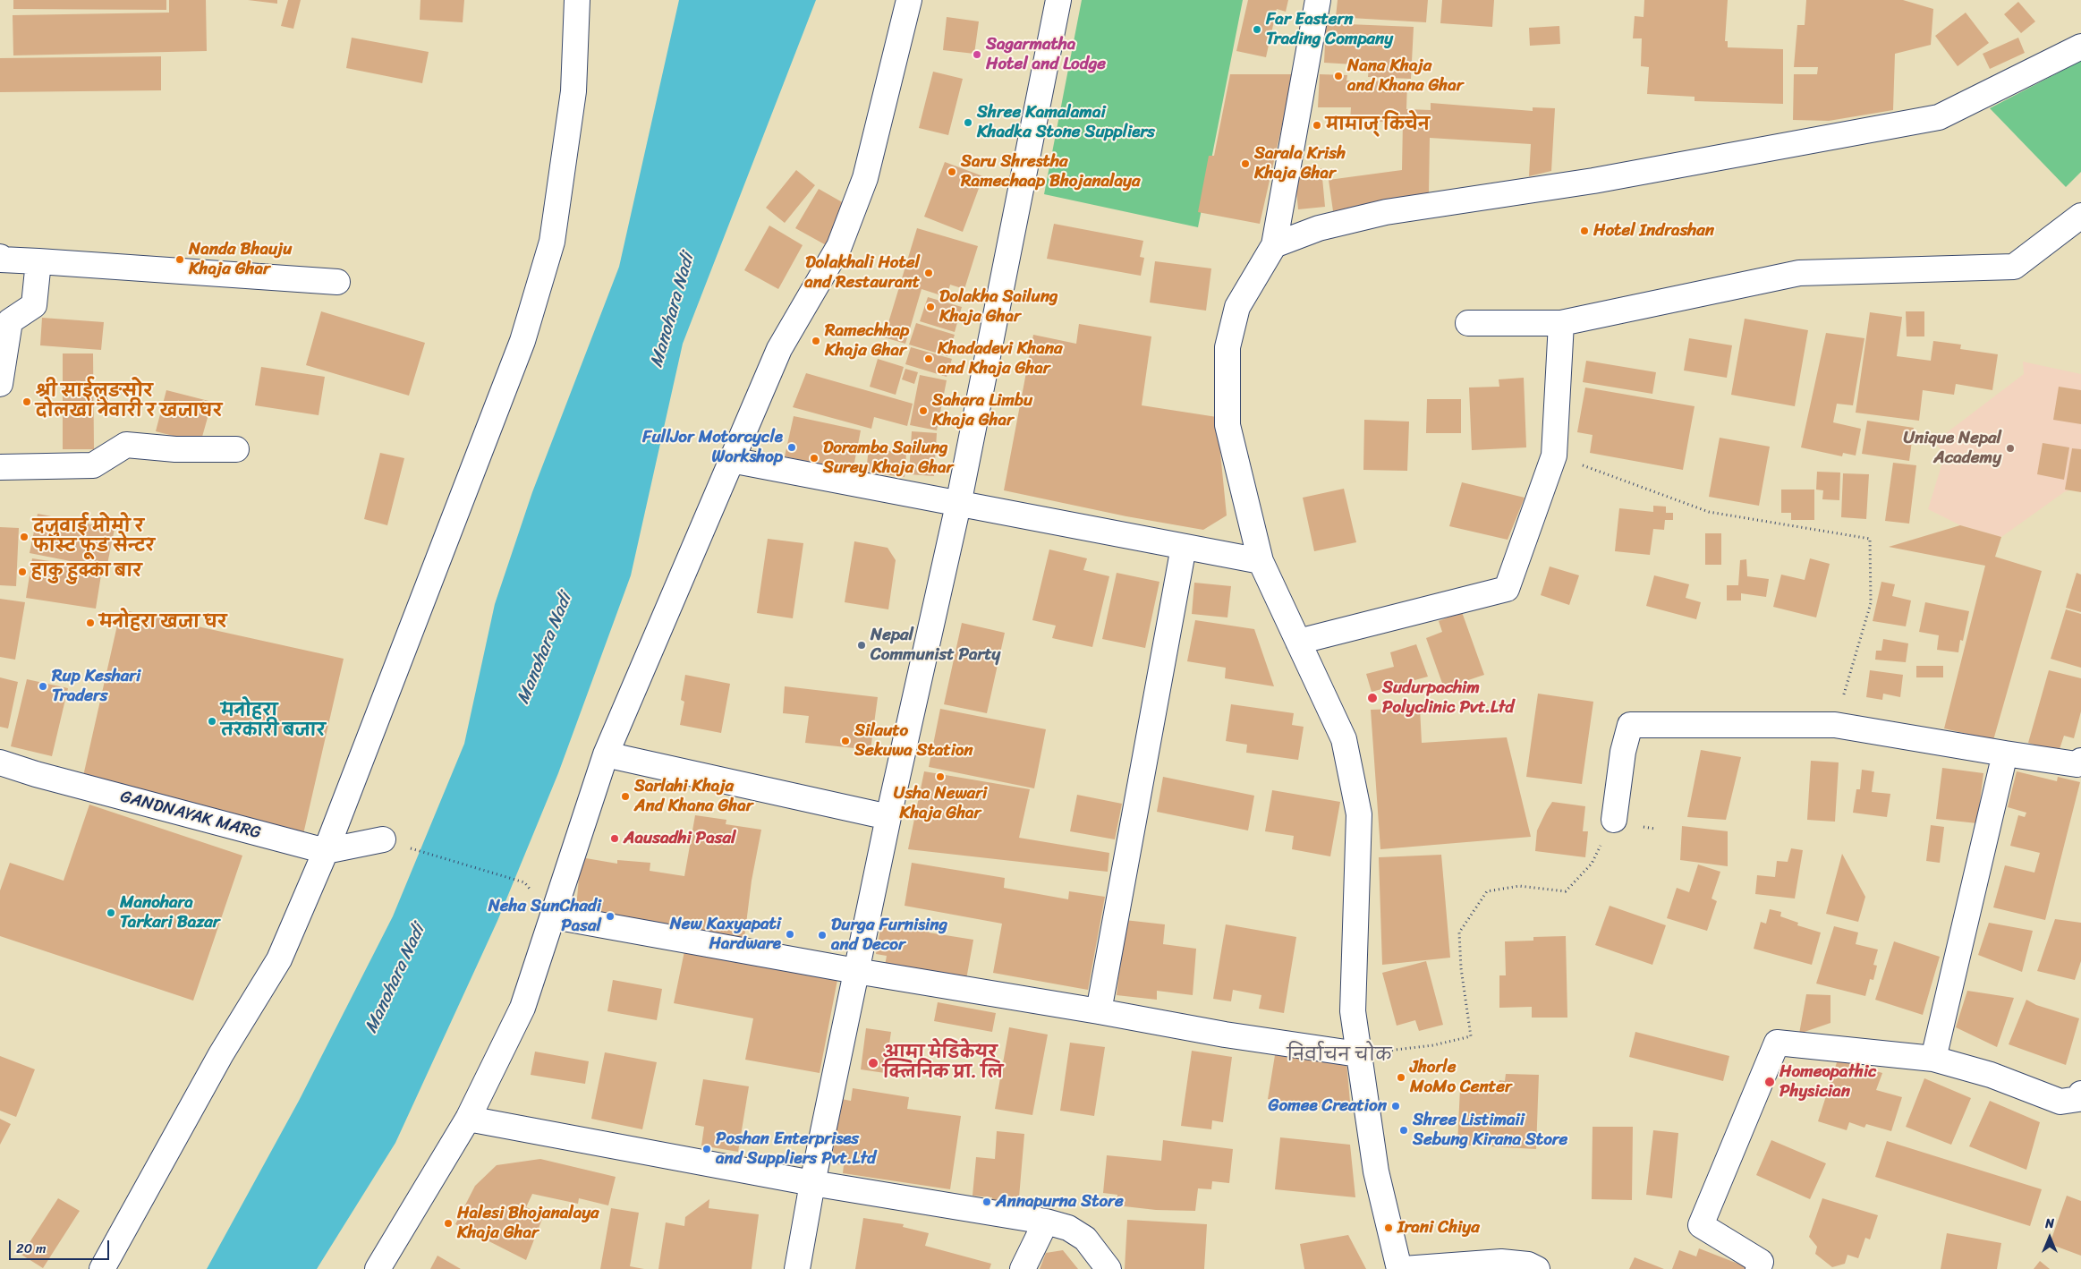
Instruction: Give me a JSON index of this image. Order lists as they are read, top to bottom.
{
  "streets": {
    "street": ["GANDNAYAK MARG"]
  },
  "districts": ["निर्वाचन चोक"],
  "water": ["Manohara Nadi"],
  "places": [
    "Far Eastern Trading Company",
    "Sagarmatha Hotel and Lodge",
    "Nana Khaja and Khana Ghar",
    "Shree Kamalamai Khadka Stone Suppliers",
    "मामाज् किचेन",
    "Sarala Krish Khaja Ghar",
    "Saru Shrestha Ramechaap Bhojanalaya",
    "Hotel Indrashan",
    "Nanda Bhauju Khaja Ghar",
    "Dolakhali Hotel and Restaurant",
    "Dolakha Sailung Khaja Ghar",
    "Ramechhap Khaja Ghar",
    "Khadadevi Khana and Khaja Ghar",
    "श्री साईलुङसोर दोलखा नेवारी र खजाघर",
    "Sahara Limbu Khaja Ghar",
    "FullJor Motorcycle Workshop",
    "Unique Nepal Academy",
    "Doramba Sailung Surey Khaja Ghar",
    "दजुवाई मोमो र फास्ट फूड सेन्टर",
    "हाकु हुक्का बार",
    "मनोहरा खजा घर",
    "Nepal Communist Party",
    "Rup Keshari Traders",
    "Sudurpachim Polyclinic Pvt.Ltd",
    "मनोहरा तरकारी बजार",
    "Silauto Sekuwa Station",
    "Usha Newari Khaja Ghar",
    "Sarlahi Khaja And Khana Ghar",
    "Aausadhi Pasal",
    "Manohara Tarkari Bazar",
    "Neha SunChadi Pasal",
    "New Kaxyapati Hardware",
    "Durga Furnising and Decor",
    "आमा मेडिकेयर क्लिनिक प्रा. लि",
    "Jhorle MoMo Center",
    "Homeopathic Physician",
    "Gomee Creation",
    "Shree Listimaii Sebung Kirana Store",
    "Poshan Enterprises and Suppliers Pvt.Ltd",
    "Annapurna Store",
    "Halesi Bhojanalaya Khaja Ghar",
    "Irani Chiya"
  ],
  "scale_bar": "20 m",
  "north": "top"
}
